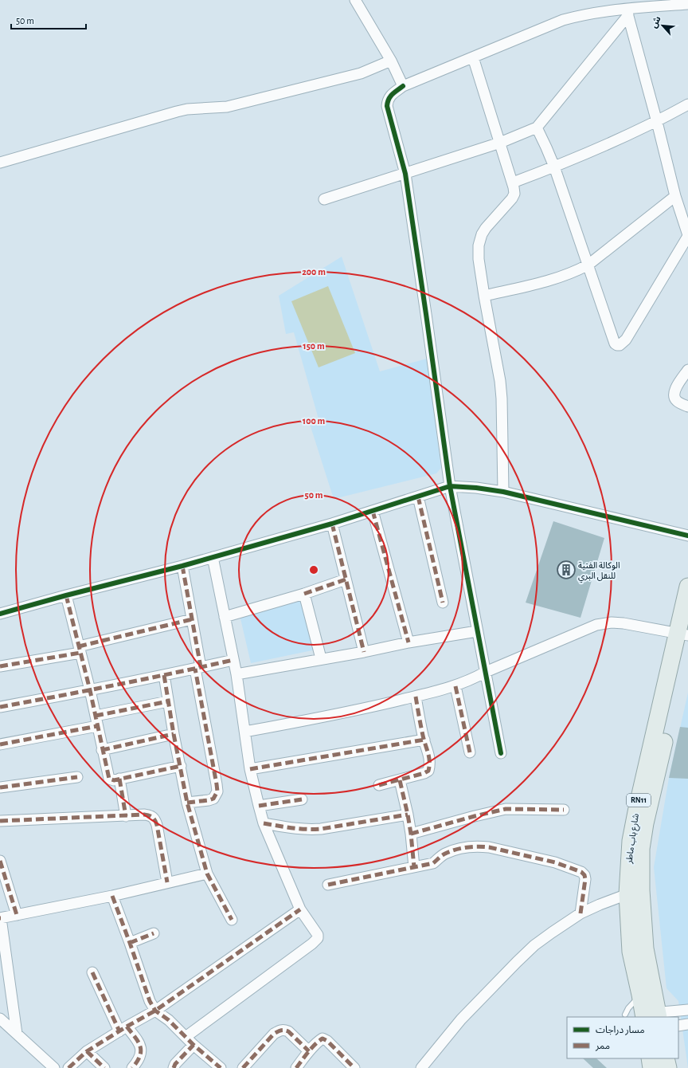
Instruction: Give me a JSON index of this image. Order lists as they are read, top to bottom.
{
  "streets": {
    "main road": ["RN11", "شارع باب ماطر"]
  },
  "places": {
    "building": ["الوكالة الفنية للنقل البري"]
  },
  "legend": ["مسار دراجات", "ممر"],
  "scale_bar": "50 m",
  "north": "top left",
  "rings": [
    "200 m",
    "150 m",
    "100 m",
    "50 m"
  ]
}
